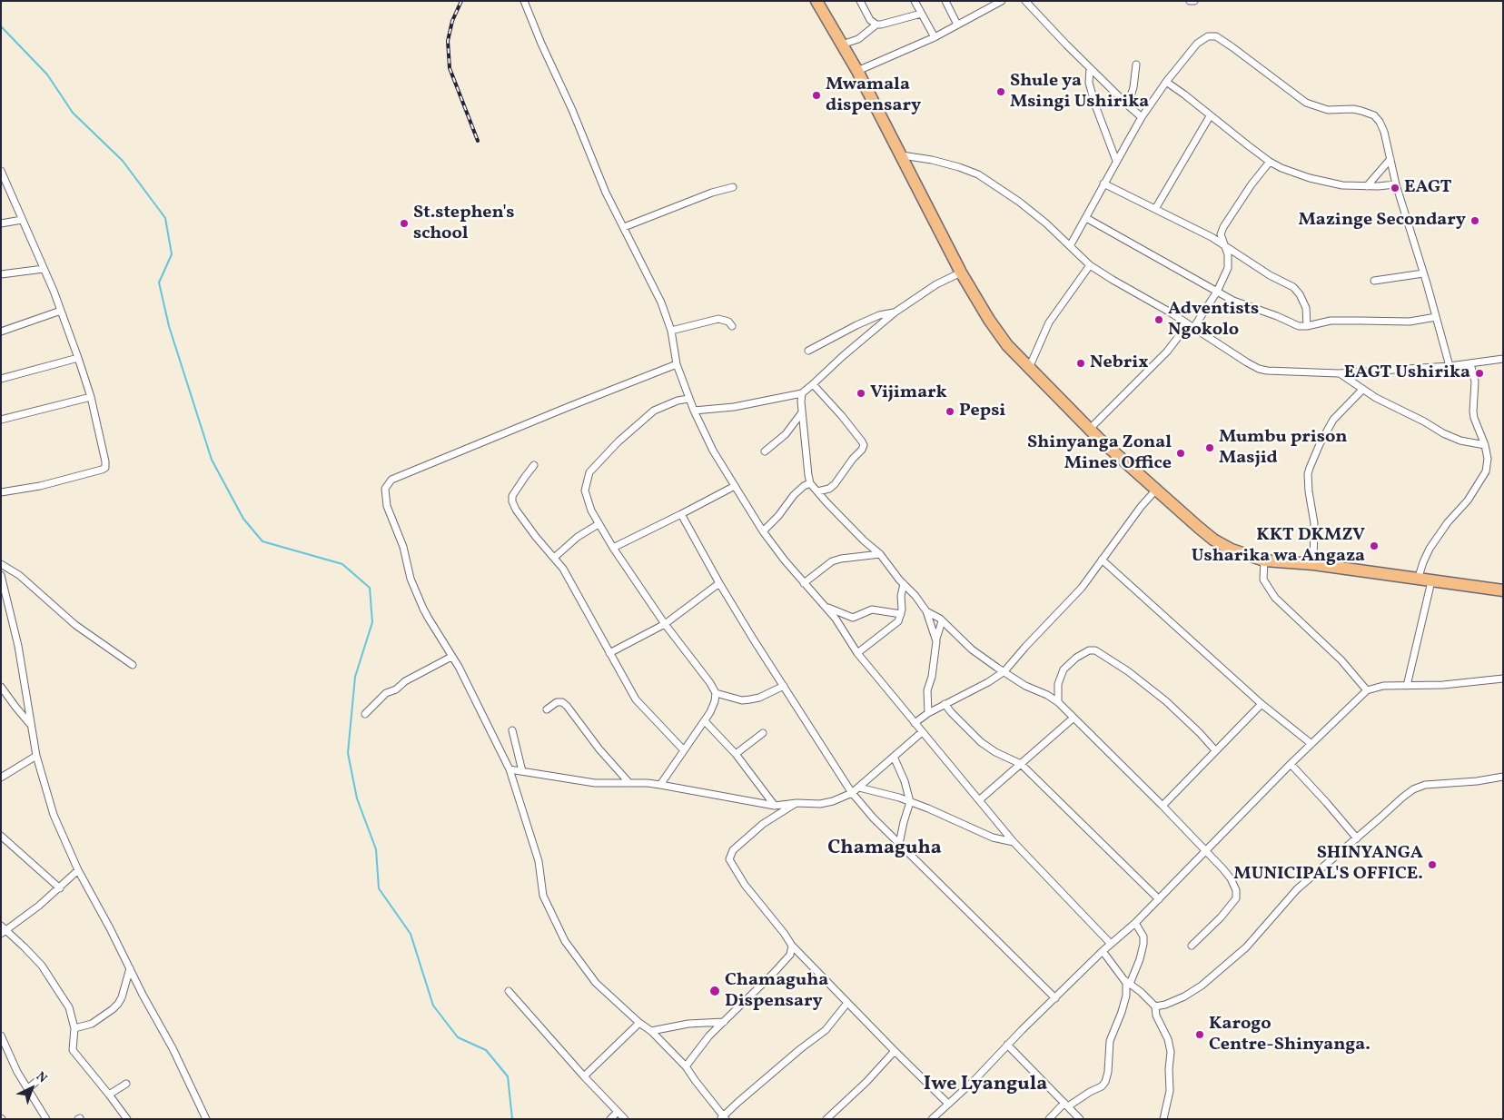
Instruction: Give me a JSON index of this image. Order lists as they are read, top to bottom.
{
  "districts": ["Chamaguha", "Iwe Lyangula"],
  "places": [
    "Shule ya Msingi Ushirika",
    "Mwamala dispensary",
    "EAGT",
    "Mazinge Secondary",
    "St.stephen's school",
    "Adventists Ngokolo",
    "Nebrix",
    "EAGT Ushirika",
    "Vijimark",
    "Pepsi",
    "Mumbu prison Masjid",
    "Shinyanga Zonal Mines Office",
    "KKT DKMZV Usharika wa Angaza",
    "SHINYANGA MUNICIPAL'S OFFICE.",
    "Chamaguha Dispensary",
    "Karogo Centre-Shinyanga."
  ],
  "north": "top right"
}
